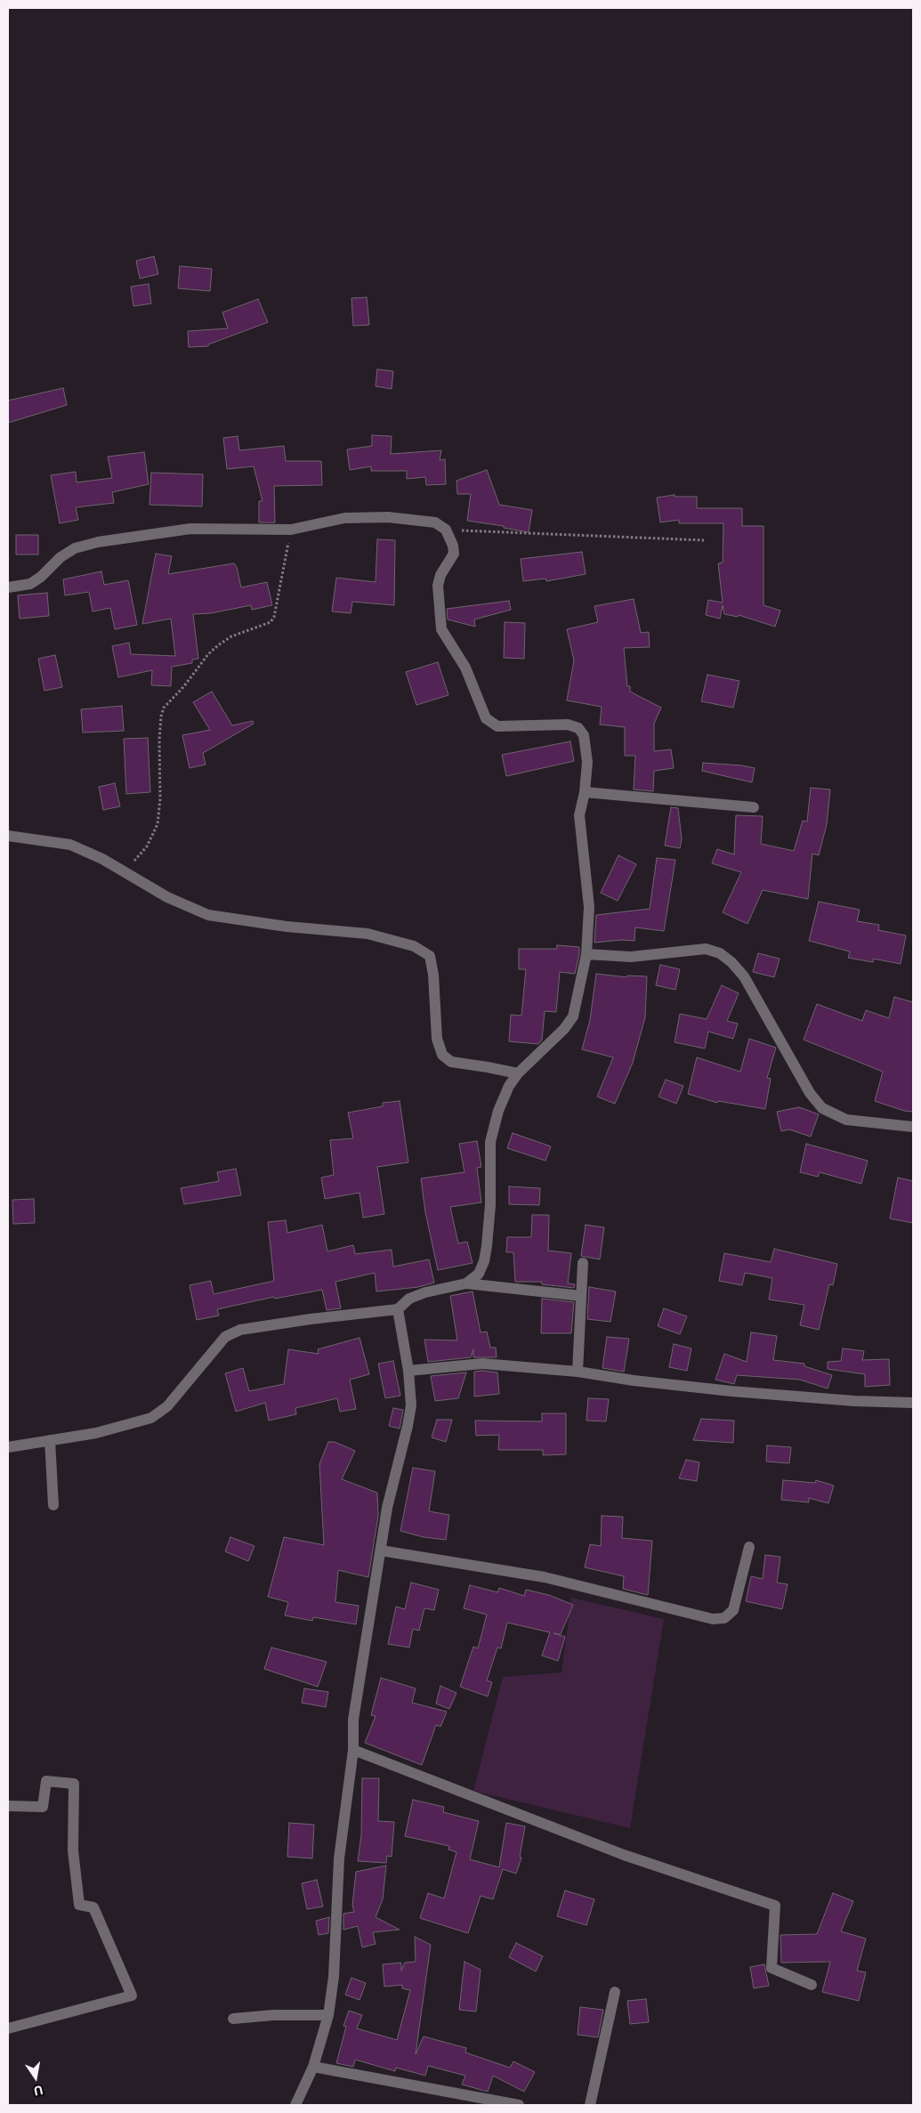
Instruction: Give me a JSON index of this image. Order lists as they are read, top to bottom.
{
  "north": "bottom"
}
